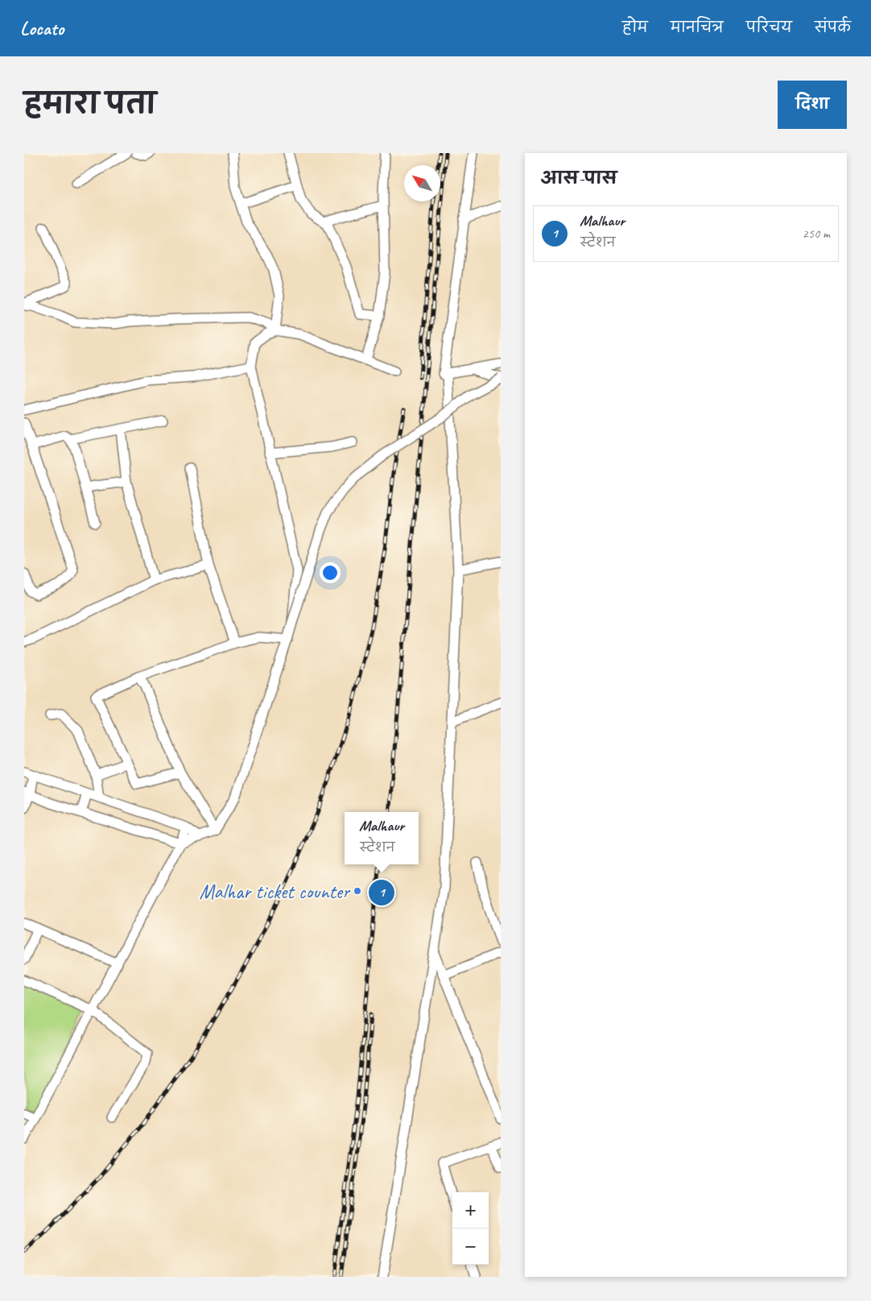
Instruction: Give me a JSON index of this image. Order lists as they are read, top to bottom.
{
  "places": ["Malhar ticket counter"],
  "north": "top left",
  "page": {
    "header": "Locato",
    "nav": [
      "होम",
      "मानचित्र",
      "परिचय",
      "संपर्क"
    ],
    "title": "हमारा पता",
    "buttons": "दिशा",
    "heading": "आस-पास",
    "list": [
      {
        "mark": "1",
        "name": "Malhaur",
        "note": "स्टेशन",
        "value": "250 m"
      }
    ],
    "popup": ["Malhaur", "स्टेशन"],
    "pins": "1",
    "map_buttons": ["+", "−"]
  }
}
